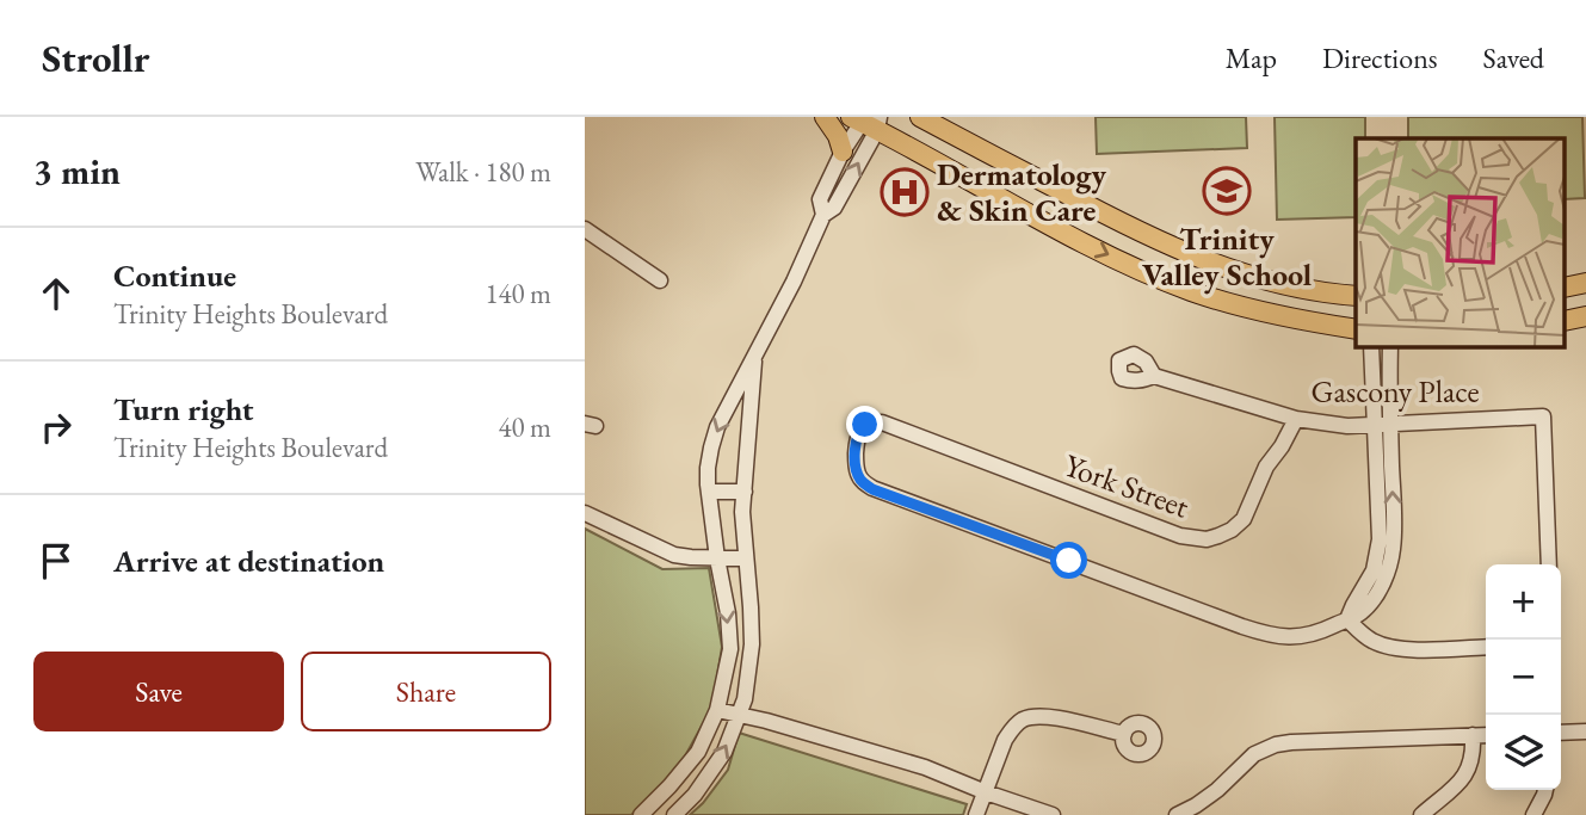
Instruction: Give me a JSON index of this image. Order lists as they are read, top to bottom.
{
  "streets": {
    "street": ["Gascony Place", "York Street"]
  },
  "crossings": [
    ["Gascony Place", "York Street"]
  ],
  "places": {
    "school or university": ["Trinity Valley School"],
    "hospital": ["Dermatology & Skin Care"]
  },
  "page": {
    "header": "Strollr",
    "nav": ["Map", "Directions", "Saved"],
    "heading": ["3 min", "Walk · 180 m"],
    "list": [
      ["Continue", "Trinity Heights Boulevard", "140 m"],
      ["Turn right", "Trinity Heights Boulevard", "40 m"],
      "Arrive at destination"
    ],
    "map_buttons": ["+", "−"],
    "buttons": ["Save", "Share"]
  }
}
